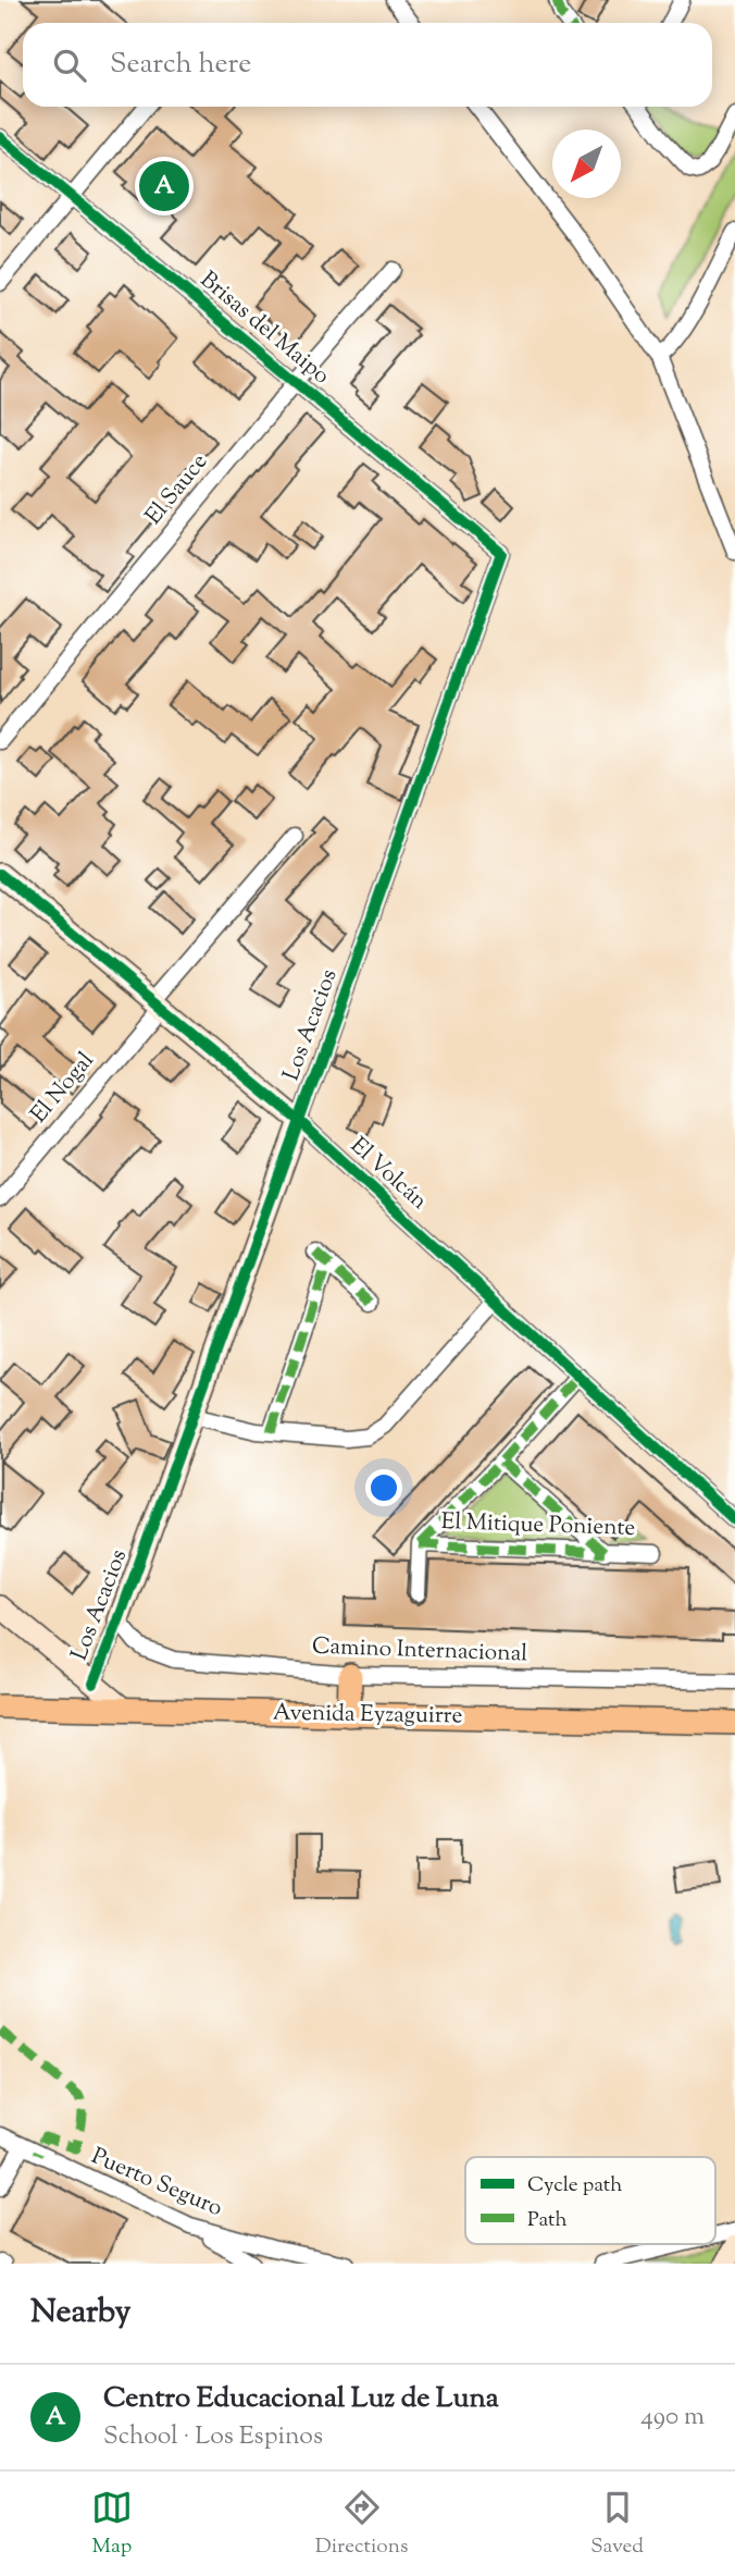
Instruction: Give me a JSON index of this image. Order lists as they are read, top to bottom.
{
  "streets": {
    "main road": ["Avenida Eyzaguirre"],
    "street": [
      "Brisas del Maipo",
      "El Sauce",
      "Los Acacios",
      "El Nogal",
      "El Volcán",
      "El Mitique Poniente",
      "Camino Internacional",
      "Puerto Seguro"
    ]
  },
  "crossings": [
    ["Brisas del Maipo", "El Sauce"],
    ["Brisas del Maipo", "Los Acacios"],
    ["Los Acacios", "El Volcán"],
    ["Los Acacios", "Camino Internacional"],
    ["El Nogal", "El Volcán"]
  ],
  "legend": ["Cycle path", "Path"],
  "north": "bottom left",
  "page": {
    "search": "Search here",
    "pins": "A",
    "heading": "Nearby",
    "list": [
      {
        "mark": "A",
        "name": "Centro Educacional Luz de Luna",
        "note": "School · Los Espinos",
        "value": "490 m"
      }
    ],
    "nav": ["Map", "Directions", "Saved"]
  }
}
